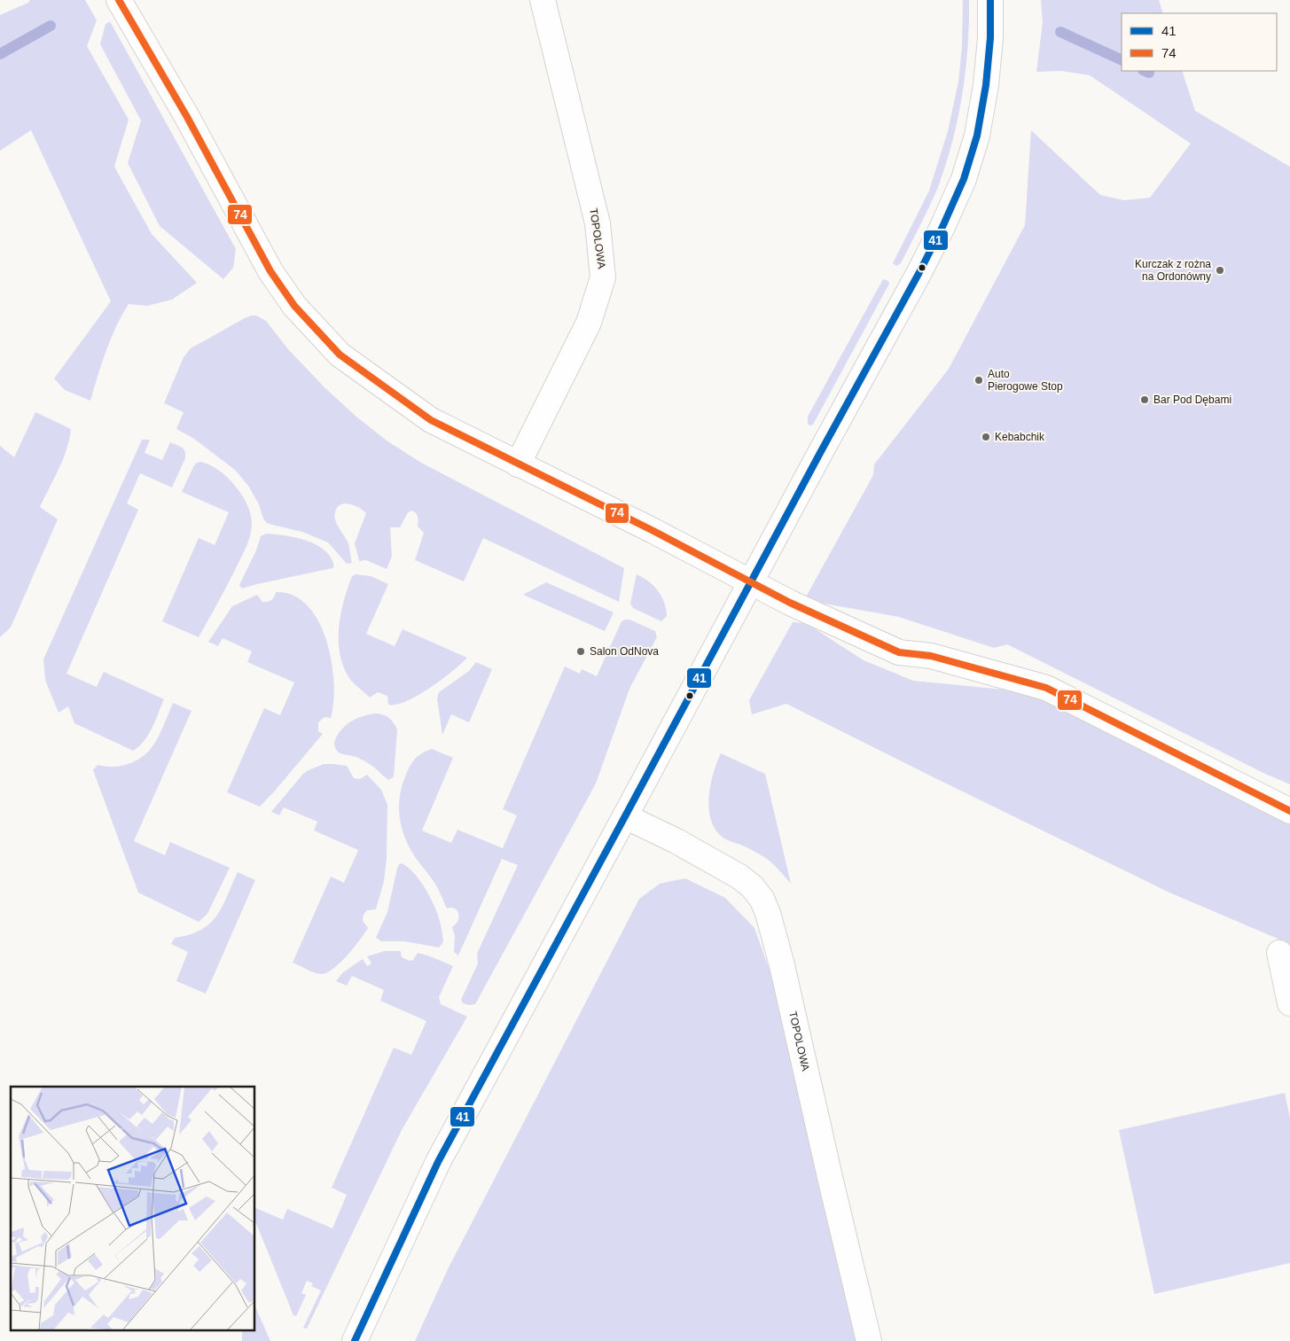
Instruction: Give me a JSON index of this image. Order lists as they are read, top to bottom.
{
  "streets": {
    "street": ["TOPOLOWA"]
  },
  "places": [
    "Kurczak z rożna na Ordonówny",
    "Auto Pierogowe Stop",
    "Bar Pod Dębami",
    "Kebabchik",
    "Salon OdNova"
  ],
  "lines": ["transit line 41", "transit line 74"],
  "legend": ["41", "74"]
}
